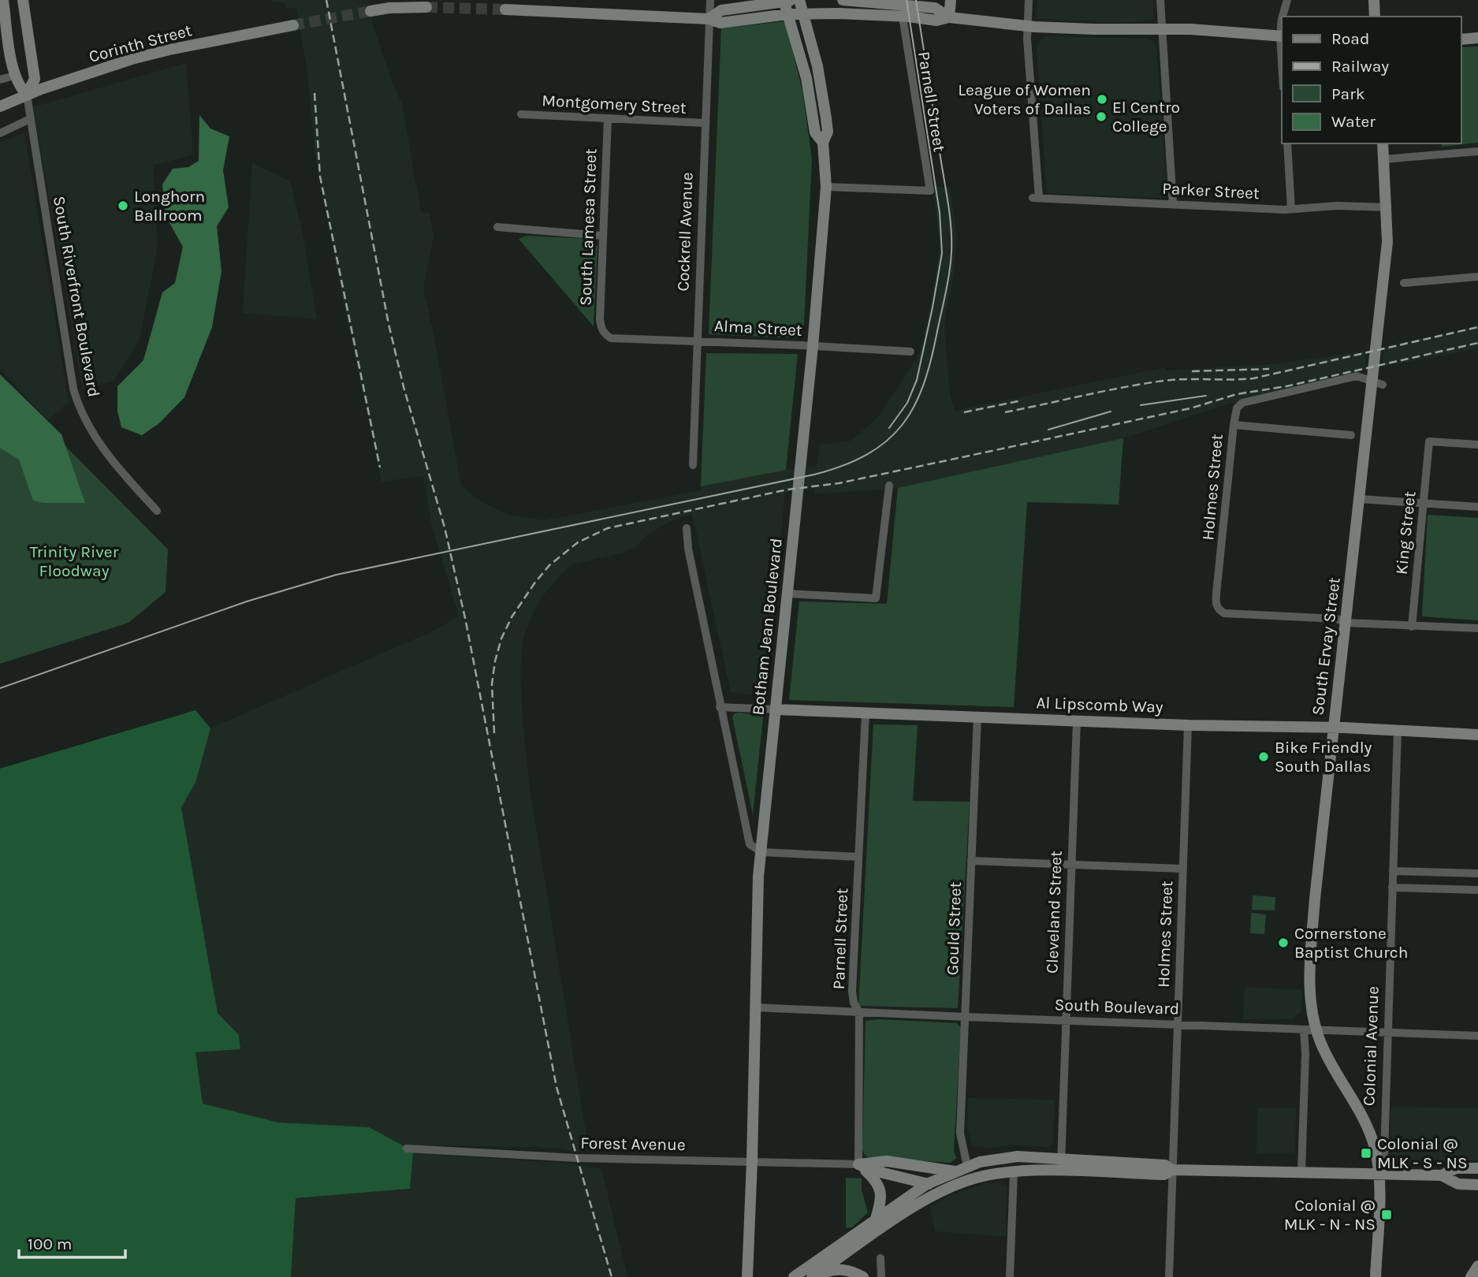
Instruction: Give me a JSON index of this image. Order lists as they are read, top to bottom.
{
  "streets": {
    "main road": [
      "Corinth Street",
      "South Riverfront Boulevard",
      "Botham Jean Boulevard",
      "South Ervay Street",
      "Al Lipscomb Way",
      "Colonial Avenue"
    ],
    "street": [
      "Parnell Street",
      "Montgomery Street",
      "Parker Street",
      "South Lamesa Street",
      "Cockrell Avenue",
      "Alma Street",
      "Holmes Street",
      "King Street",
      "Cleveland Street",
      "Gould Street",
      "South Boulevard",
      "Forest Avenue"
    ]
  },
  "crossings": [
    ["Corinth Street", "South Riverfront Boulevard"],
    ["Parnell Street", "Botham Jean Boulevard"],
    ["Parnell Street", "Al Lipscomb Way"],
    ["Parnell Street", "South Boulevard"],
    ["Parnell Street", "Forest Avenue"],
    ["Montgomery Street", "South Lamesa Street"],
    ["Montgomery Street", "Cockrell Avenue"],
    ["Parker Street", "South Ervay Street"],
    ["South Lamesa Street", "Alma Street"],
    ["Cockrell Avenue", "Alma Street"],
    ["Alma Street", "Botham Jean Boulevard"],
    ["Holmes Street", "South Ervay Street"],
    ["Holmes Street", "Al Lipscomb Way"],
    ["Holmes Street", "South Boulevard"],
    ["Botham Jean Boulevard", "Al Lipscomb Way"],
    ["Botham Jean Boulevard", "South Boulevard"],
    ["Botham Jean Boulevard", "Forest Avenue"],
    ["South Ervay Street", "Al Lipscomb Way"],
    ["South Ervay Street", "South Boulevard"],
    ["South Ervay Street", "Colonial Avenue"],
    ["Al Lipscomb Way", "Cleveland Street"],
    ["Al Lipscomb Way", "Gould Street"],
    ["Al Lipscomb Way", "Colonial Avenue"],
    ["Cleveland Street", "South Boulevard"],
    ["Gould Street", "South Boulevard"],
    ["South Boulevard", "Colonial Avenue"]
  ],
  "parks": ["Trinity River Floodway"],
  "places": {
    "other": [
      "League of Women Voters of Dallas",
      "El Centro College",
      "Longhorn Ballroom",
      "Bike Friendly South Dallas",
      "Cornerstone Baptist Church"
    ],
    "transit": ["Colonial @ MLK - S - NS", "Colonial @ MLK - N - NS"]
  },
  "legend": [
    "Road",
    "Railway",
    "Park",
    "Water"
  ],
  "scale_bar": "100 m"
}
